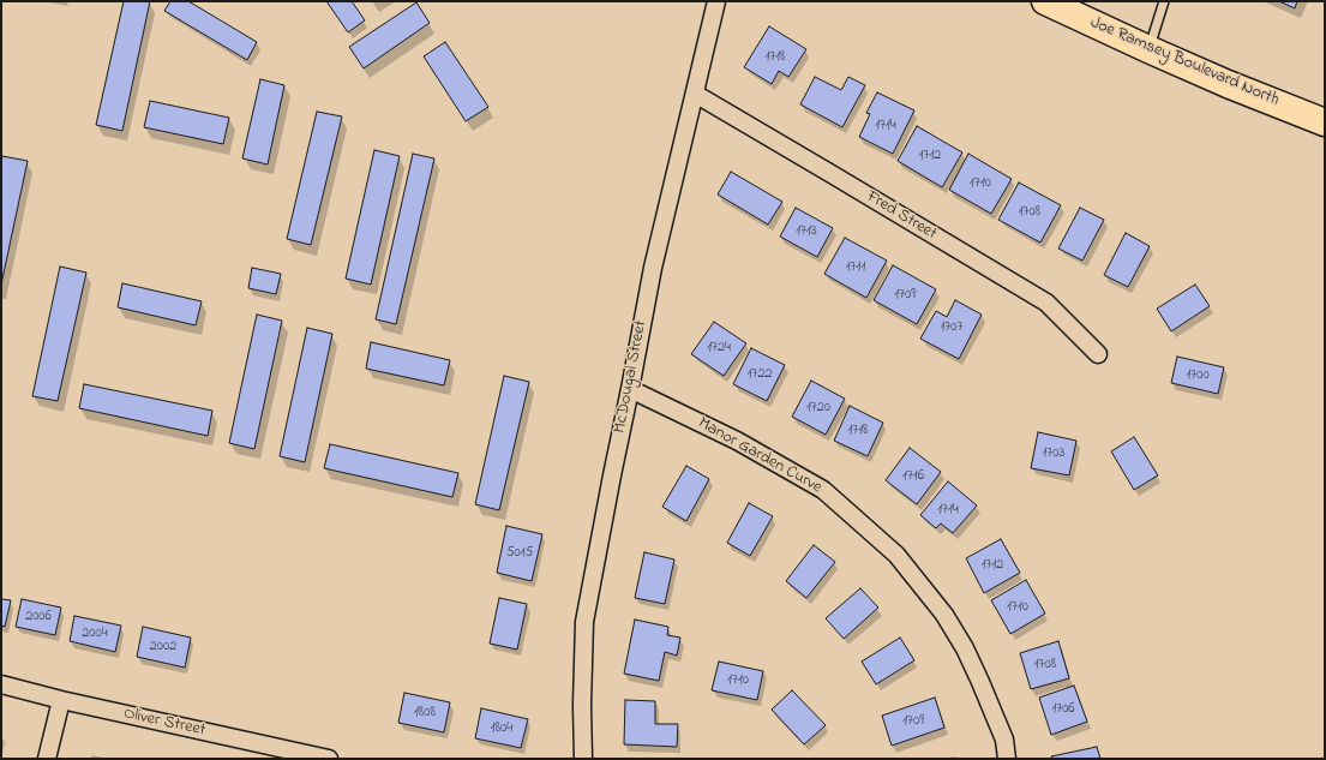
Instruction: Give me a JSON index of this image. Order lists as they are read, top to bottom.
{
  "streets": {
    "main road": ["Joe Ramsey Boulevard North"],
    "street": [
      "Fred Street",
      "McDougal Street",
      "Manor Garden Curve",
      "Oliver Street"
    ]
  },
  "crossings": [
    ["Fred Street", "McDougal Street"],
    ["McDougal Street", "Manor Garden Curve"]
  ],
  "house_numbers": [
    "1718",
    "1714",
    "1712",
    "1710",
    "1708",
    "1713",
    "1711",
    "1709",
    "1707",
    "1724",
    "1722",
    "1700",
    "1720",
    "1718",
    "1703",
    "1716",
    "1714",
    "5015",
    "1712",
    "1710",
    "2006",
    "2004",
    "2002",
    "1708",
    "1710",
    "1706",
    "1808",
    "1709",
    "1804"
  ]
}
